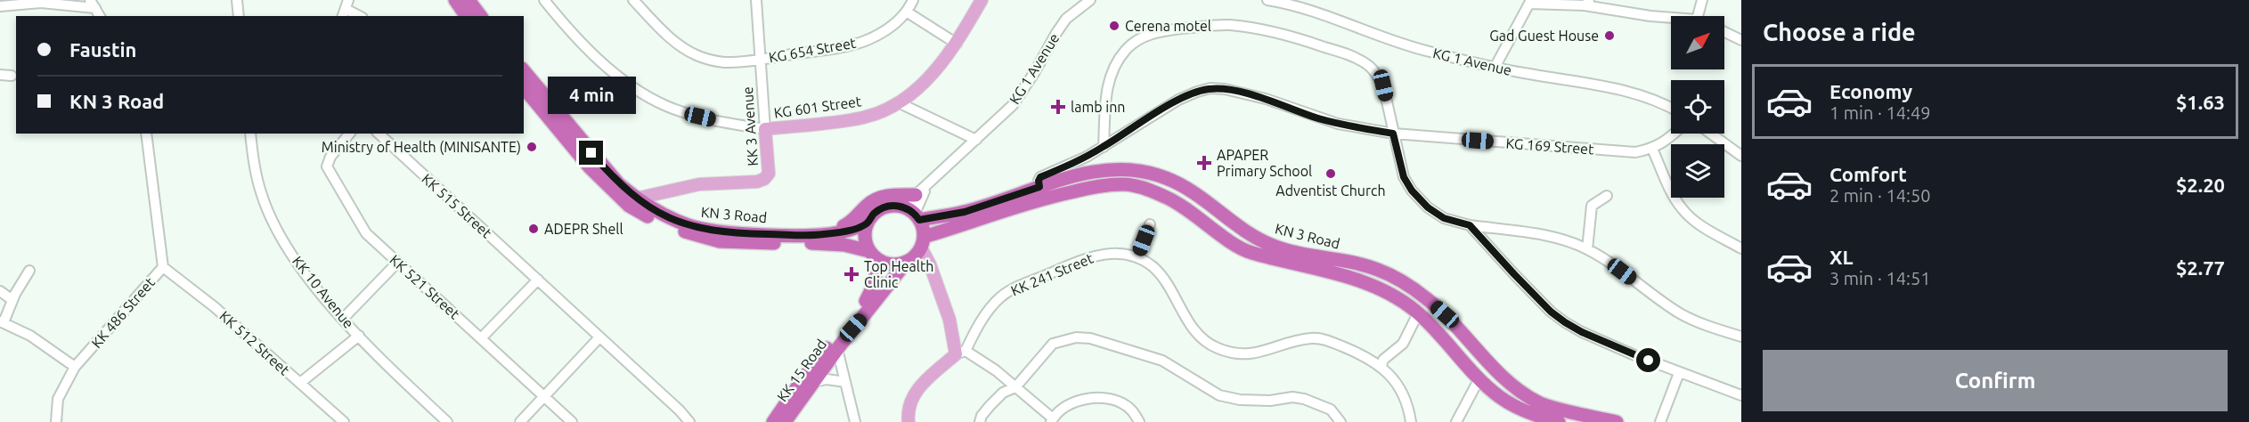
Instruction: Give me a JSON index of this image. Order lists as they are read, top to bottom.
{
  "streets": {
    "highway": ["KN 3 Road", "KK 15 Road"],
    "main road": ["KG 601 Street", "KK 3 Avenue"],
    "street": [
      "KG 654 Street",
      "KG 1 Avenue",
      "KG 169 Street",
      "KK 515 Street",
      "KK 241 Street",
      "KK 521 Street",
      "KK 10 Avenue",
      "KK 486 Street",
      "KK 512 Street"
    ]
  },
  "crossings": [
    ["KG 654 Street", "KK 3 Avenue"],
    ["KG 1 Avenue", "KK 15 Road"],
    ["KG 601 Street", "KK 3 Avenue"],
    ["KK 3 Avenue", "KN 3 Road"],
    ["KG 169 Street", "KN 3 Road"],
    ["KK 486 Street", "KK 512 Street"]
  ],
  "places": {
    "other": [
      "Cerena motel",
      "Gad Guest House",
      "Ministry of Health (MINISANTE)",
      "Adventist Church",
      "ADEPR Shell"
    ],
    "health": ["lamb inn", "APAPER Primary School", "Top Health Clinic"]
  },
  "north": "top right",
  "page": {
    "heading": "Choose a ride",
    "banner": ["Faustin", "KN 3 Road"],
    "list": [
      {
        "name": "Economy",
        "note": "1 min · 14:49",
        "value": "$1.63"
      },
      {
        "name": "Comfort",
        "note": "2 min · 14:50",
        "value": "$2.20"
      },
      {
        "name": "XL",
        "note": "3 min · 14:51",
        "value": "$2.77"
      }
    ],
    "bubble": "4 min",
    "buttons": "Confirm"
  }
}
